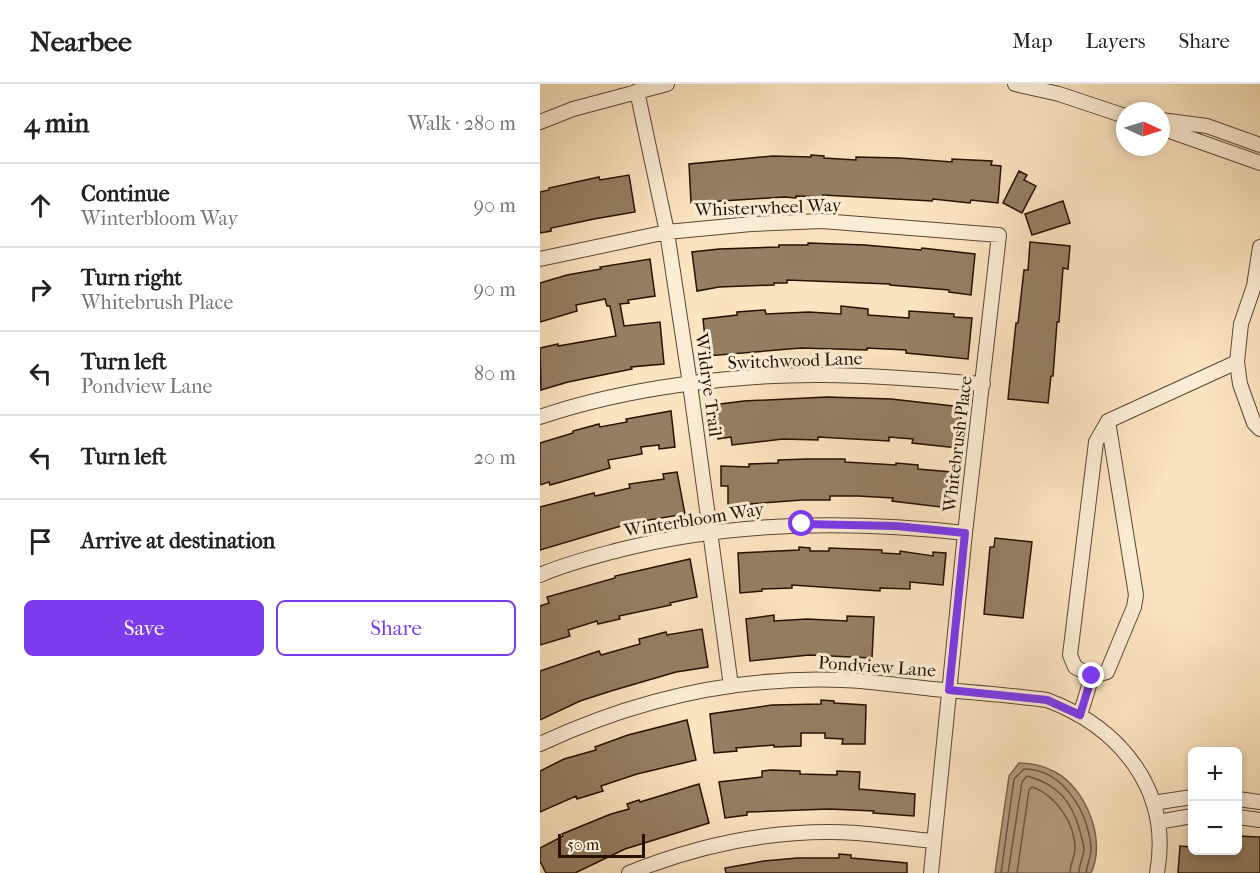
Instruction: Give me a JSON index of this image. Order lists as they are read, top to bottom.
{
  "streets": {
    "street": [
      "Whisterwheel Way",
      "Switchwood Lane",
      "Wildrye Trail",
      "Whitebrush Place",
      "Winterbloom Way",
      "Pondview Lane"
    ]
  },
  "crossings": [
    ["Whisterwheel Way", "Wildrye Trail"],
    ["Whisterwheel Way", "Whitebrush Place"],
    ["Switchwood Lane", "Wildrye Trail"],
    ["Switchwood Lane", "Whitebrush Place"],
    ["Wildrye Trail", "Winterbloom Way"],
    ["Wildrye Trail", "Pondview Lane"],
    ["Whitebrush Place", "Winterbloom Way"],
    ["Whitebrush Place", "Pondview Lane"]
  ],
  "scale_bar": "50 m",
  "north": "right",
  "page": {
    "header": "Nearbee",
    "nav": ["Map", "Layers", "Share"],
    "heading": ["4 min", "Walk · 280 m"],
    "list": [
      ["Continue", "Winterbloom Way", "90 m"],
      ["Turn right", "Whitebrush Place", "90 m"],
      ["Turn left", "Pondview Lane", "80 m"],
      ["Turn left", "20 m"],
      "Arrive at destination"
    ],
    "buttons": ["Save", "Share"],
    "map_buttons": ["+", "−"],
    "scale": "50 m"
  }
}
